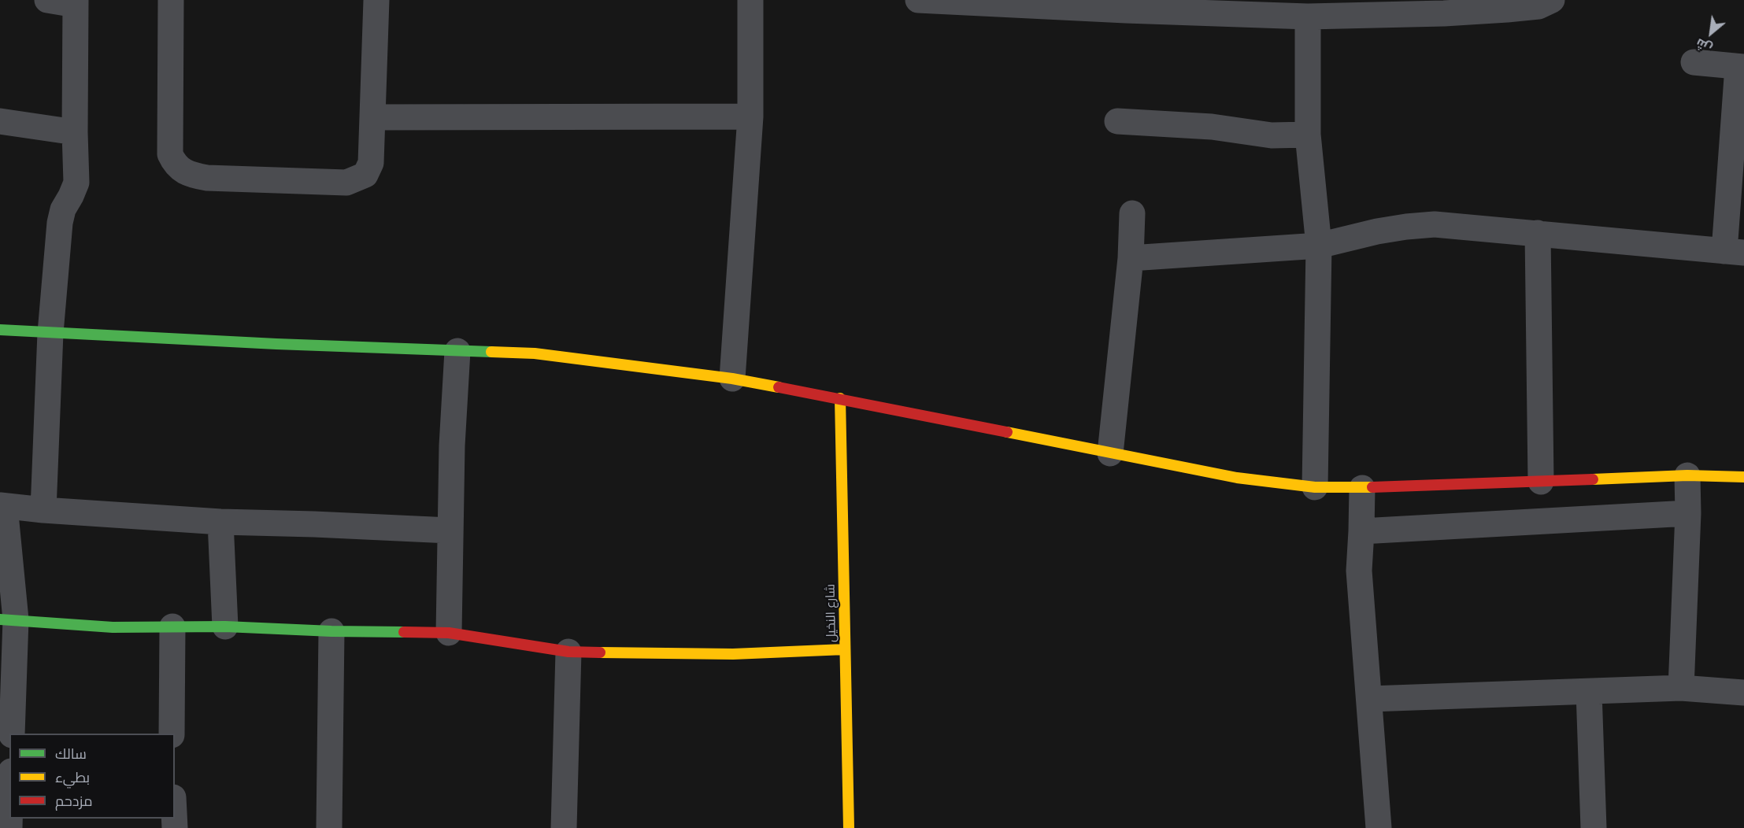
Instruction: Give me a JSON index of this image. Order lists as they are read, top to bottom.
{
  "streets": {
    "main road": ["شارع النخيل"]
  },
  "legend": ["سالك", "بطيء", "مزدحم"],
  "north": "bottom left"
}
